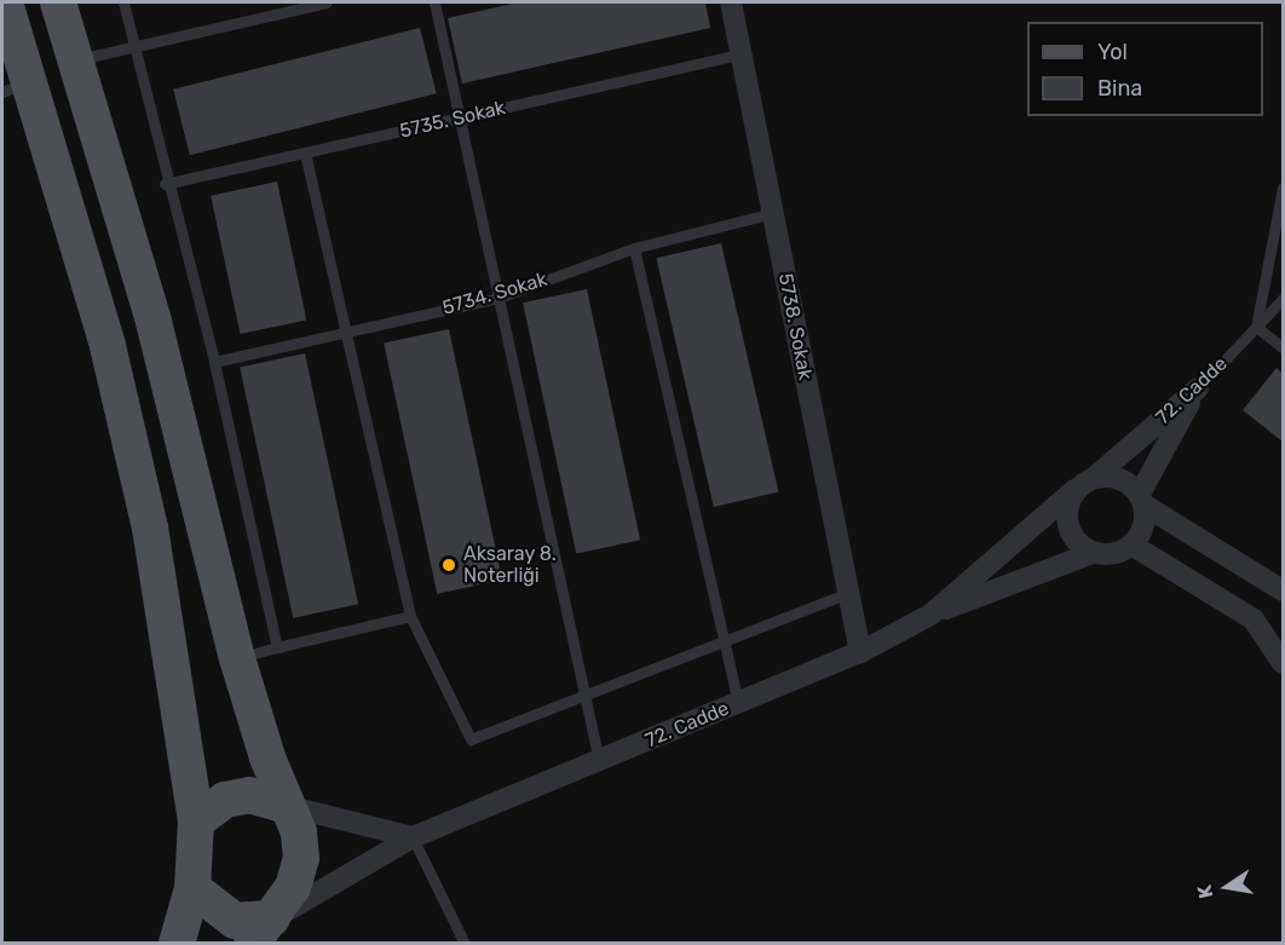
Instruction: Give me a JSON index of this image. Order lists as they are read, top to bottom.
{
  "streets": {
    "street": ["5738. Sokak", "72. Cadde"],
    "lane": ["5735. Sokak", "5734. Sokak"]
  },
  "crossings": [
    ["5735. Sokak", "5738. Sokak"],
    ["5734. Sokak", "5738. Sokak"],
    ["5738. Sokak", "72. Cadde"]
  ],
  "places": ["Aksaray 8. Noterliği"],
  "legend": ["Yol", "Bina"],
  "north": "left"
}
